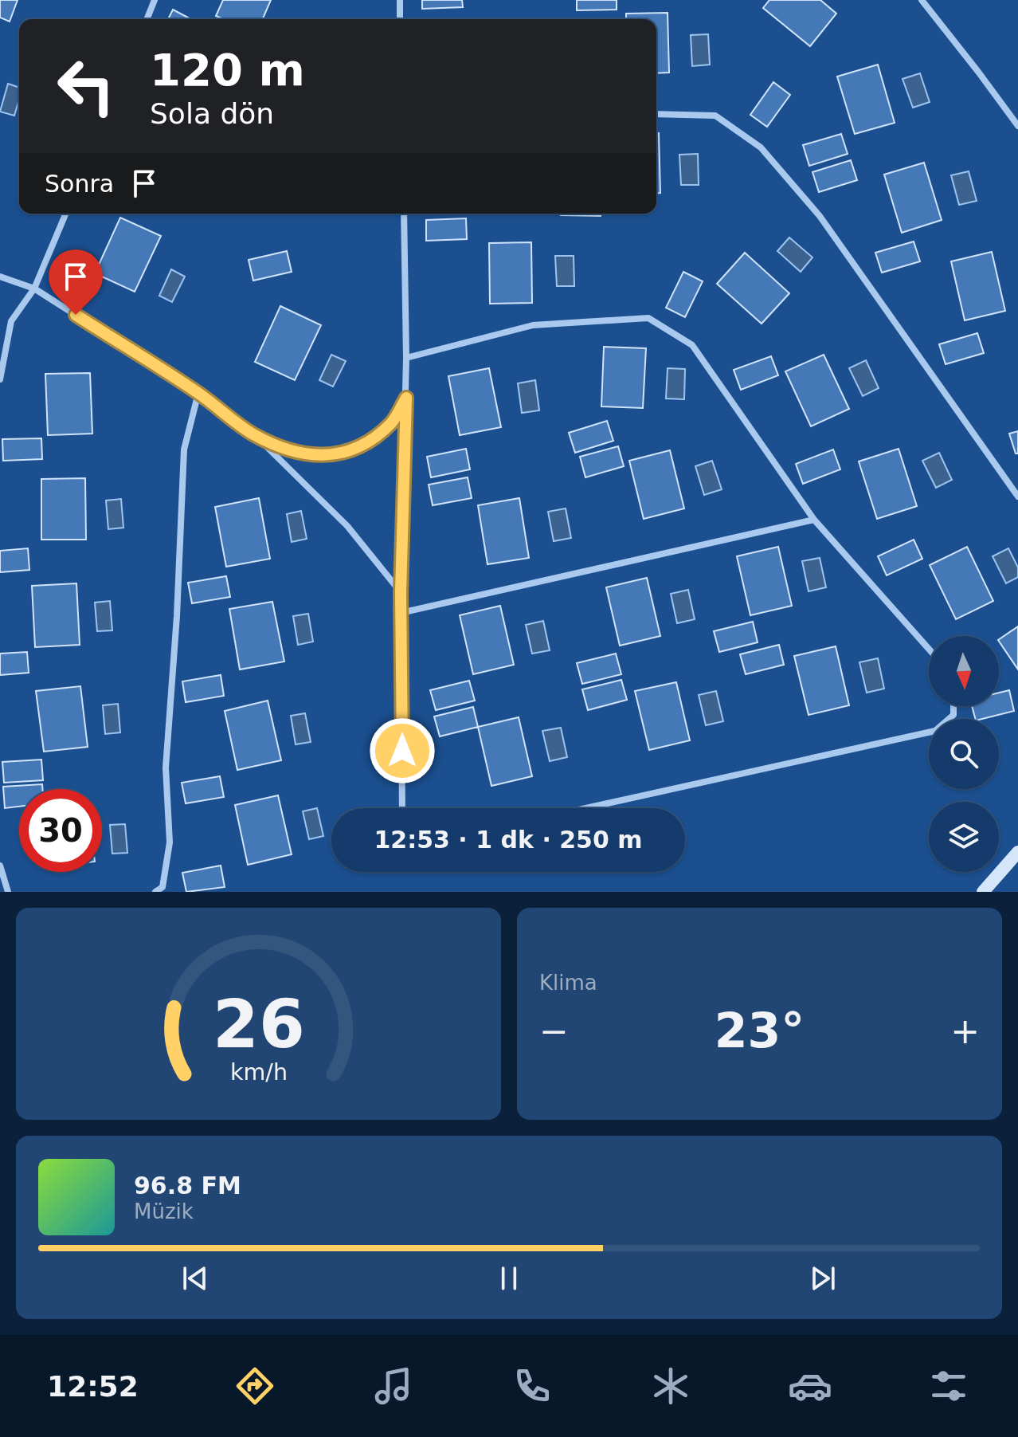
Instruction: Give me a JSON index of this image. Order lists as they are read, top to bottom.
{
  "north": "bottom",
  "page": {
    "turn": ["120 m", "Sola dön"],
    "then": "Sonra",
    "limit": "30",
    "trip": "12:53 · 1 dk · 250 m",
    "tile": "Klima",
    "heat": ["−", "23°", "+"],
    "song": ["96.8 FM", "Müzik"],
    "tabs": "12:52",
    "gauge": ["26", "km/h"]
  }
}
